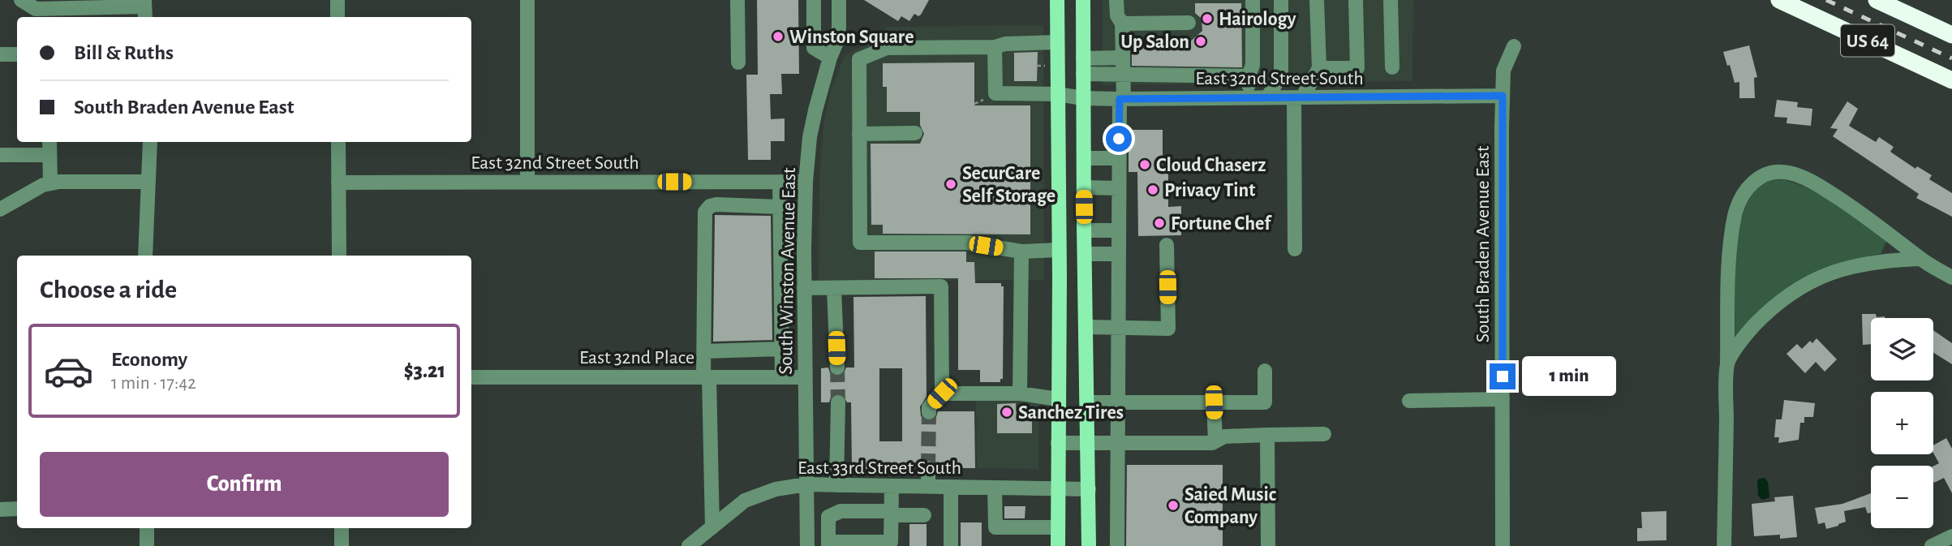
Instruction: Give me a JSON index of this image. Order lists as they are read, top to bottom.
{
  "streets": {
    "highway": ["US 64"],
    "street": [
      "East 32nd Street South",
      "South Braden Avenue East",
      "South Winston Avenue East",
      "East 32nd Place",
      "East 33rd Street South"
    ]
  },
  "crossings": [
    ["East 32nd Street South", "South Braden Avenue East"],
    ["East 32nd Street South", "South Winston Avenue East"],
    ["South Winston Avenue East", "East 32nd Place"],
    ["South Winston Avenue East", "East 33rd Street South"]
  ],
  "places": [
    "Hairology",
    "Winston Square",
    "Up Salon",
    "Cloud Chaserz",
    "SecurCare Self Storage",
    "Privacy Tint",
    "Fortune Chef",
    "Sanchez Tires",
    "Saied Music Company"
  ],
  "page": {
    "banner": ["Bill & Ruths", "South Braden Avenue East"],
    "heading": "Choose a ride",
    "map_buttons": ["+", "−"],
    "list": [
      {
        "name": "Economy",
        "note": "1 min · 17:42",
        "value": "$3.21"
      }
    ],
    "bubble": "1 min",
    "buttons": "Confirm"
  }
}
